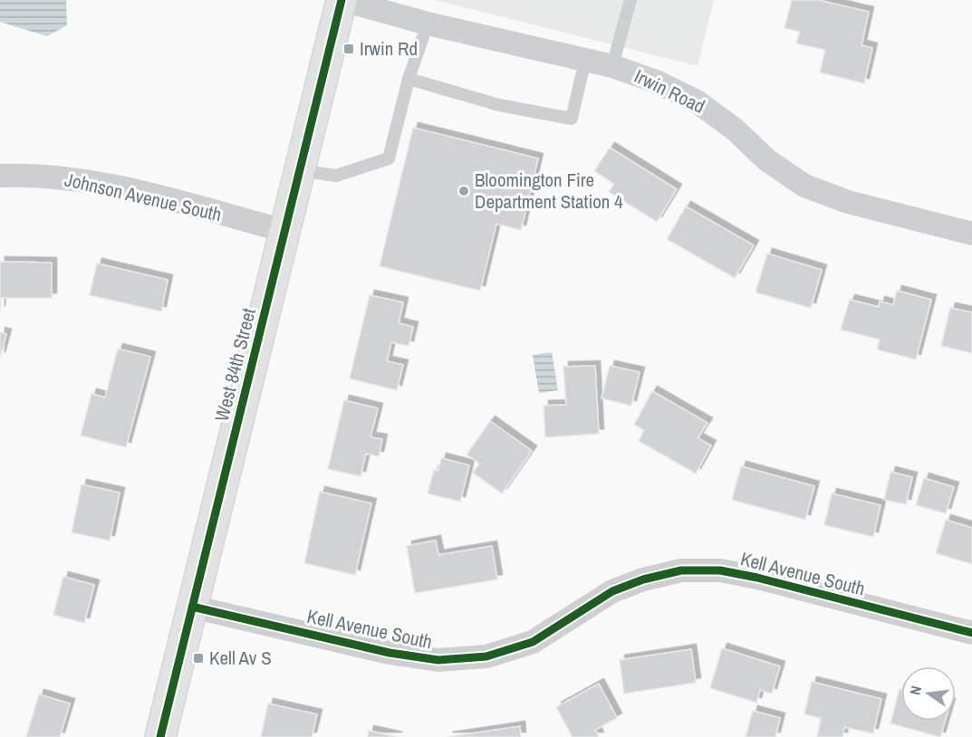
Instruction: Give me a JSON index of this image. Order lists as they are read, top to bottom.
{
  "streets": {
    "street": [
      "Irwin Road",
      "Johnson Avenue South",
      "West 84th Street",
      "Kell Avenue South"
    ]
  },
  "crossings": [
    ["Irwin Road", "West 84th Street"],
    ["Johnson Avenue South", "West 84th Street"],
    ["West 84th Street", "Kell Avenue South"]
  ],
  "places": {
    "transit": ["Irwin Rd", "Kell Av S"],
    "other": ["Bloomington Fire Department Station 4"]
  },
  "north": "left"
}
